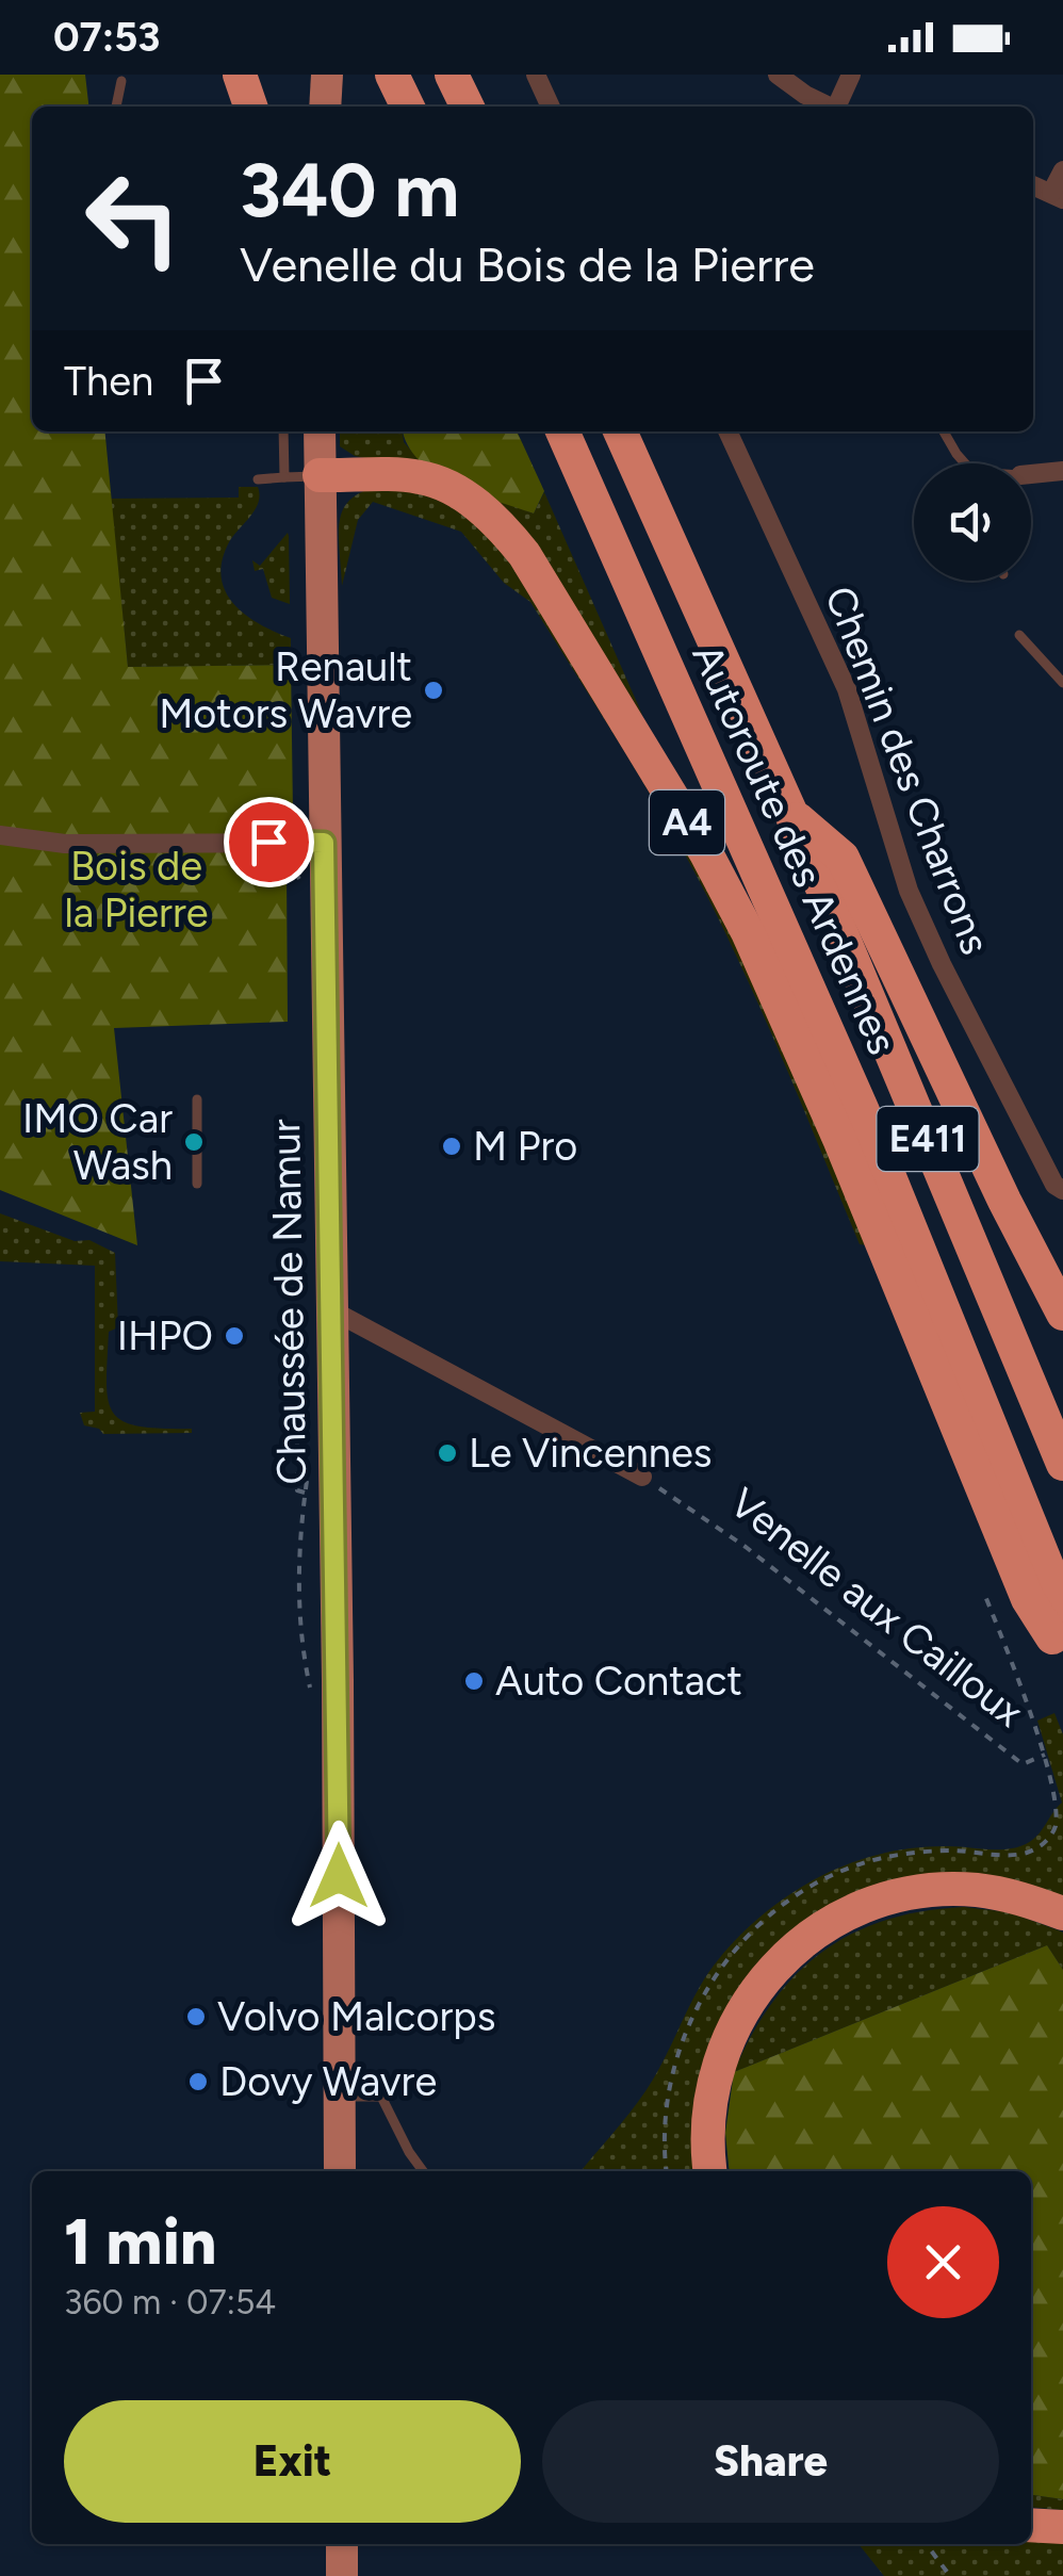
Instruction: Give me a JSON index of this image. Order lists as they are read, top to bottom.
{
  "streets": {
    "highway": ["A4", "Autoroute des Ardennes", "E411"],
    "main road": ["Chaussée de Namur"],
    "street": ["Chemin des Charrons"],
    "path": ["Venelle aux Cailloux"]
  },
  "crossings": [
    ["A4", "Autoroute des Ardennes"],
    ["A4", "Chaussée de Namur"]
  ],
  "parks": ["Bois de la Pierre"],
  "places": [
    "Renault Motors Wavre",
    "IMO Car Wash",
    "M Pro",
    "IHPO",
    "Le Vincennes",
    "Auto Contact",
    "Volvo Malcorps",
    "Dovy Wavre"
  ],
  "page": {
    "status": "07:53",
    "turn": ["340 m", "Venelle du Bois de la Pierre"],
    "then": "Then",
    "heading": ["1 min", "360 m · 07:54"],
    "buttons": ["Exit", "Share"]
  }
}
